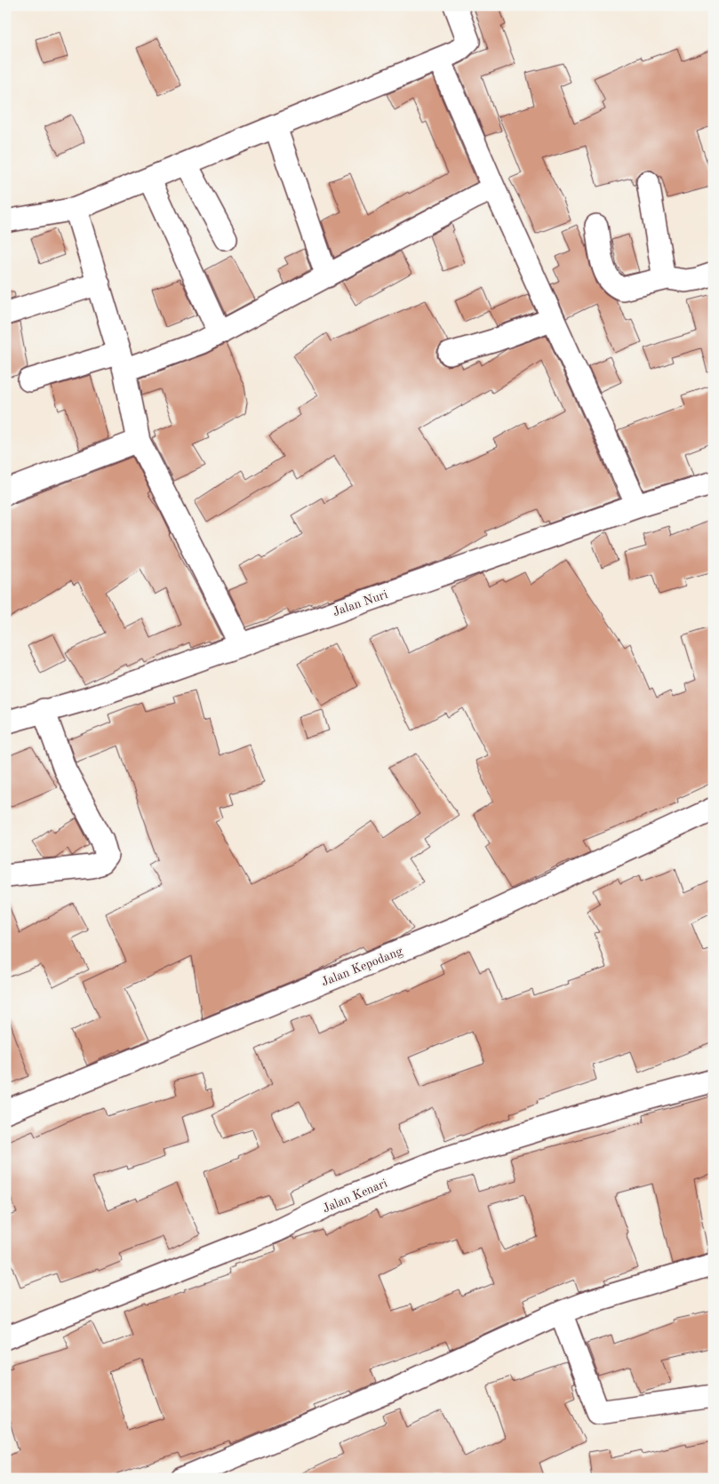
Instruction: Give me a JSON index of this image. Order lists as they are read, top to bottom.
{
  "streets": {
    "street": ["Jalan Nuri", "Jalan Kepodang", "Jalan Kenari"]
  }
}
